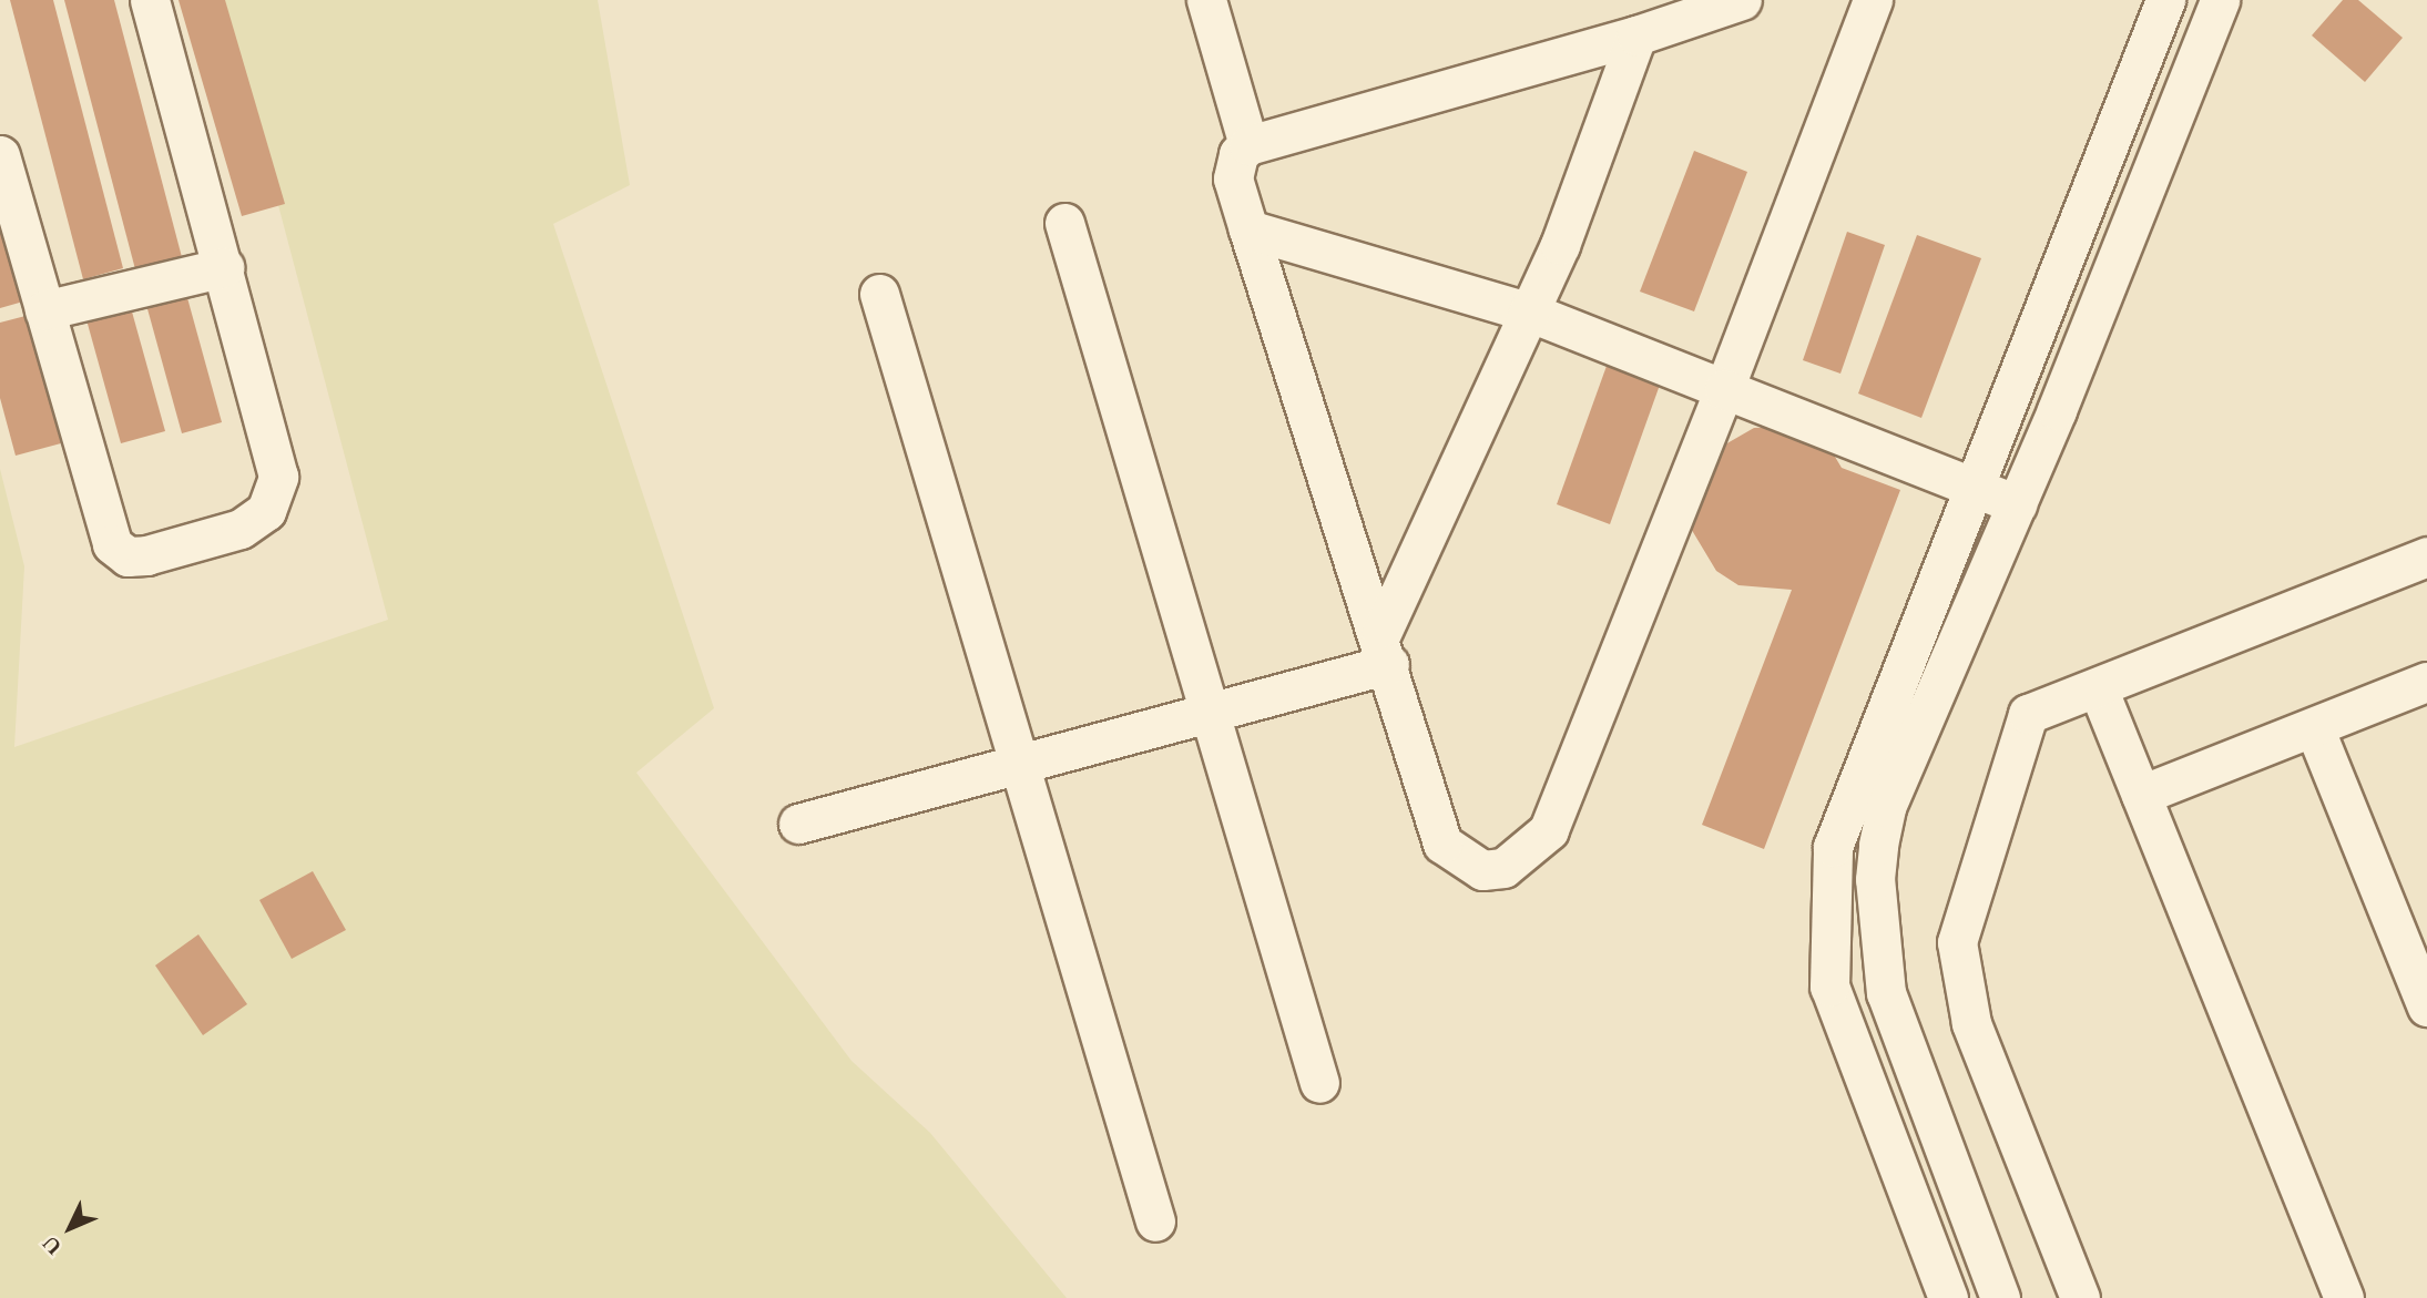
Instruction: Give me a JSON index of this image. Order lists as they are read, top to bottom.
{
  "north": "bottom left"
}
